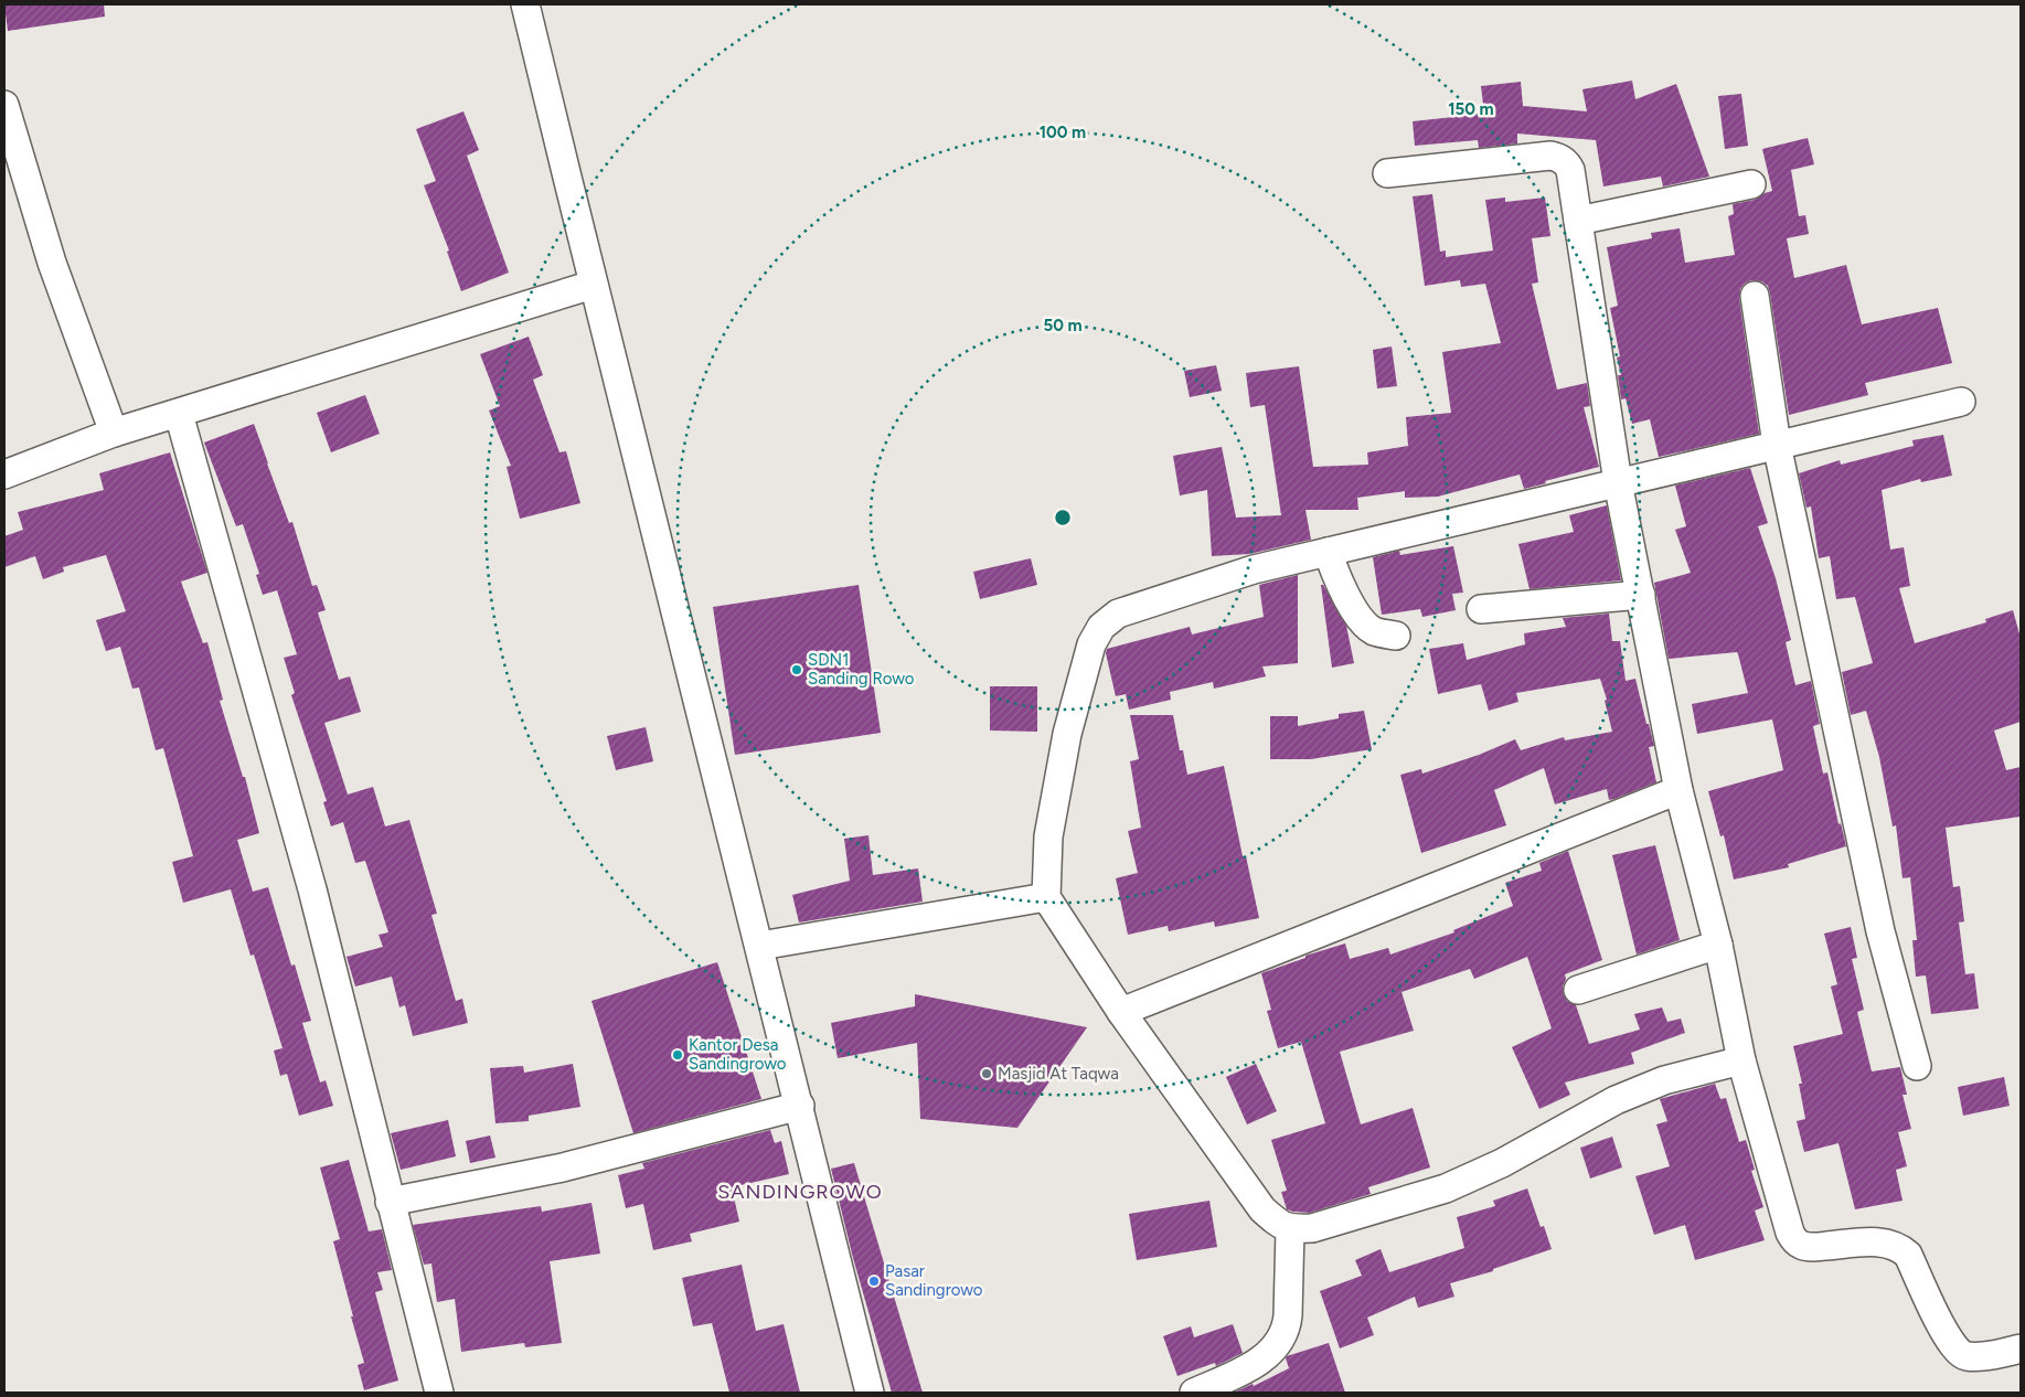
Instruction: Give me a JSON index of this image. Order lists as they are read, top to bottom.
{
  "districts": ["SANDINGROWO"],
  "places": [
    "SDN1 Sanding Rowo",
    "Kantor Desa Sandingrowo",
    "Masjid At Taqwa",
    "Pasar Sandingrowo"
  ],
  "rings": ["150 m", "100 m", "50 m"]
}
